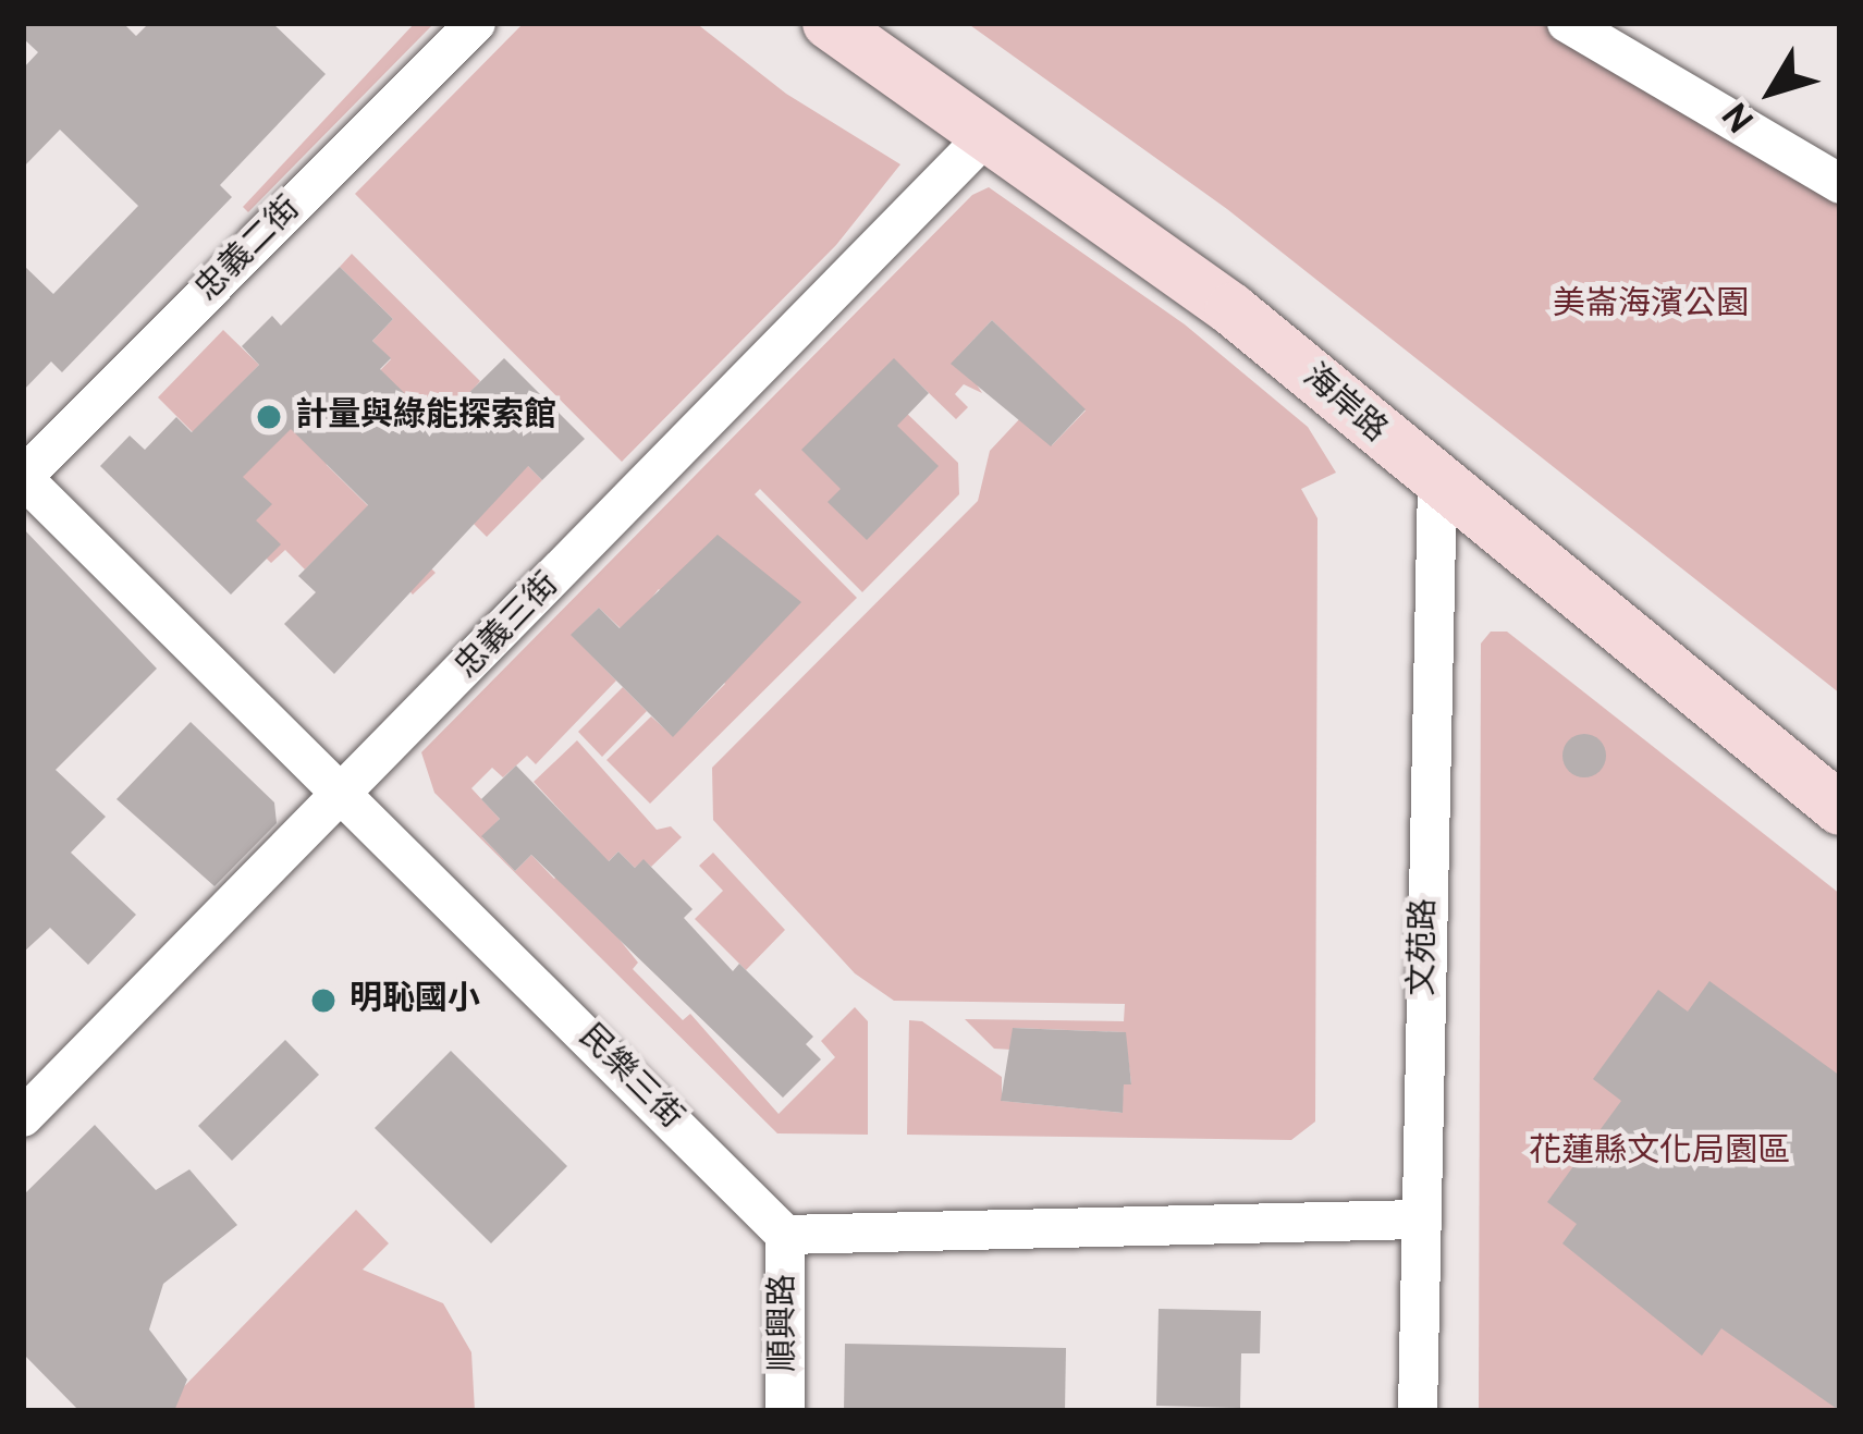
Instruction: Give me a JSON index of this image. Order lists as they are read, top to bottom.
{
  "streets": {
    "main road": ["海岸路"],
    "street": [
      "忠義二街",
      "忠義三街",
      "文苑路",
      "民樂三街",
      "順興路"
    ]
  },
  "crossings": [
    ["忠義二街", "民樂三街"],
    ["海岸路", "忠義三街"],
    ["海岸路", "文苑路"],
    ["忠義三街", "民樂三街"],
    ["民樂三街", "順興路"]
  ],
  "parks": ["美崙海濱公園", "花蓮縣文化局園區"],
  "places": ["計量與綠能探索館", "明恥國小"],
  "north": "bottom left"
}
